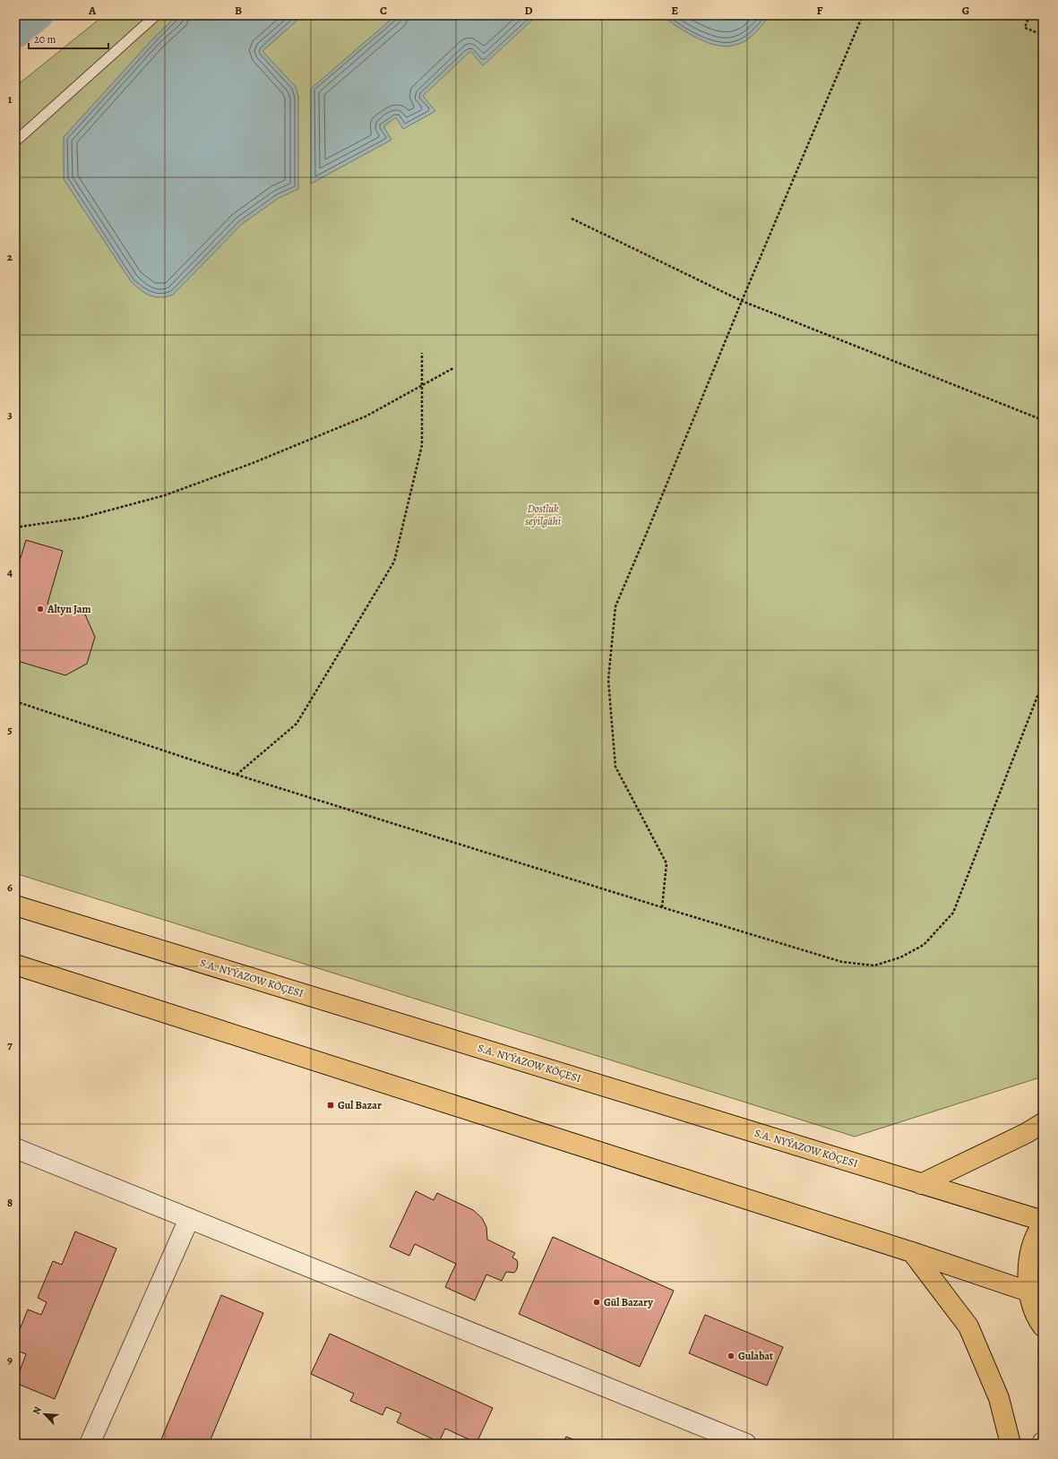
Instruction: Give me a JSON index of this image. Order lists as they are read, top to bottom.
{
  "streets": {
    "main road": ["S.A. NYÝAZOW KÖÇESI"]
  },
  "parks": ["Dostluk seýilgähi"],
  "places": {
    "other": ["Altyn Jam", "Gül Bazary", "Gulabat"],
    "transit": ["Gul Bazar"]
  },
  "scale_bar": "20 m",
  "north": "top left",
  "grid": {
    "columns": [
      "A",
      "B",
      "C",
      "D",
      "E",
      "F",
      "G"
    ],
    "rows": [
      "1",
      "2",
      "3",
      "4",
      "5",
      "6",
      "7",
      "8",
      "9"
    ]
  }
}
